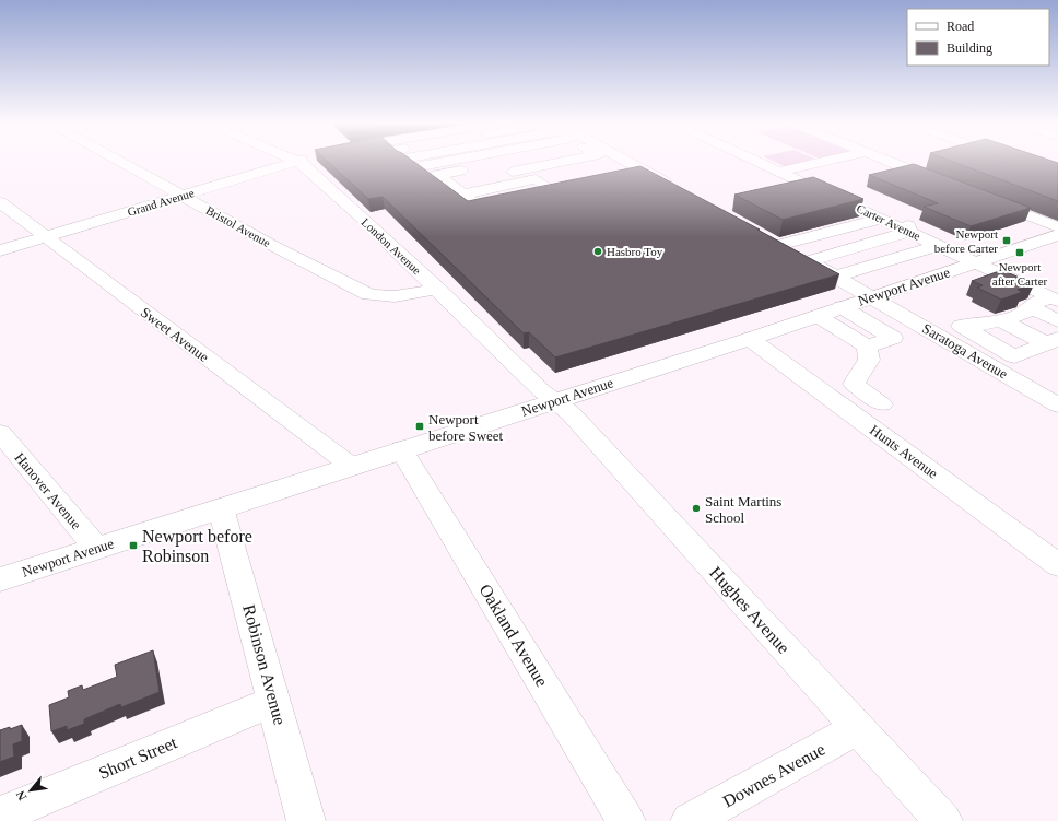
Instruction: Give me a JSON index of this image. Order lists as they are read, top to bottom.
{
  "streets": {
    "main road": ["Newport Avenue"],
    "street": [
      "Grand Avenue",
      "Carter Avenue",
      "Bristol Avenue",
      "London Avenue",
      "Sweet Avenue",
      "Saratoga Avenue",
      "Hunts Avenue",
      "Hanover Avenue",
      "Hughes Avenue",
      "Oakland Avenue",
      "Robinson Avenue",
      "Short Street",
      "Downes Avenue"
    ]
  },
  "crossings": [
    ["Grand Avenue", "Bristol Avenue"],
    ["Grand Avenue", "London Avenue"],
    ["Grand Avenue", "Sweet Avenue"],
    ["Carter Avenue", "Newport Avenue"],
    ["Bristol Avenue", "London Avenue"],
    ["London Avenue", "Newport Avenue"],
    ["London Avenue", "Hughes Avenue"],
    ["Newport Avenue", "Sweet Avenue"],
    ["Newport Avenue", "Saratoga Avenue"],
    ["Newport Avenue", "Hunts Avenue"],
    ["Newport Avenue", "Hanover Avenue"],
    ["Newport Avenue", "Hughes Avenue"],
    ["Newport Avenue", "Oakland Avenue"],
    ["Newport Avenue", "Robinson Avenue"],
    ["Hughes Avenue", "Downes Avenue"],
    ["Robinson Avenue", "Short Street"]
  ],
  "places": {
    "transit": [
      "Newport before Carter",
      "Newport after Carter",
      "Newport before Sweet",
      "Newport before Robinson"
    ],
    "other": ["Hasbro Toy", "Saint Martins School"]
  },
  "legend": ["Road", "Building"],
  "north": "bottom left"
}
